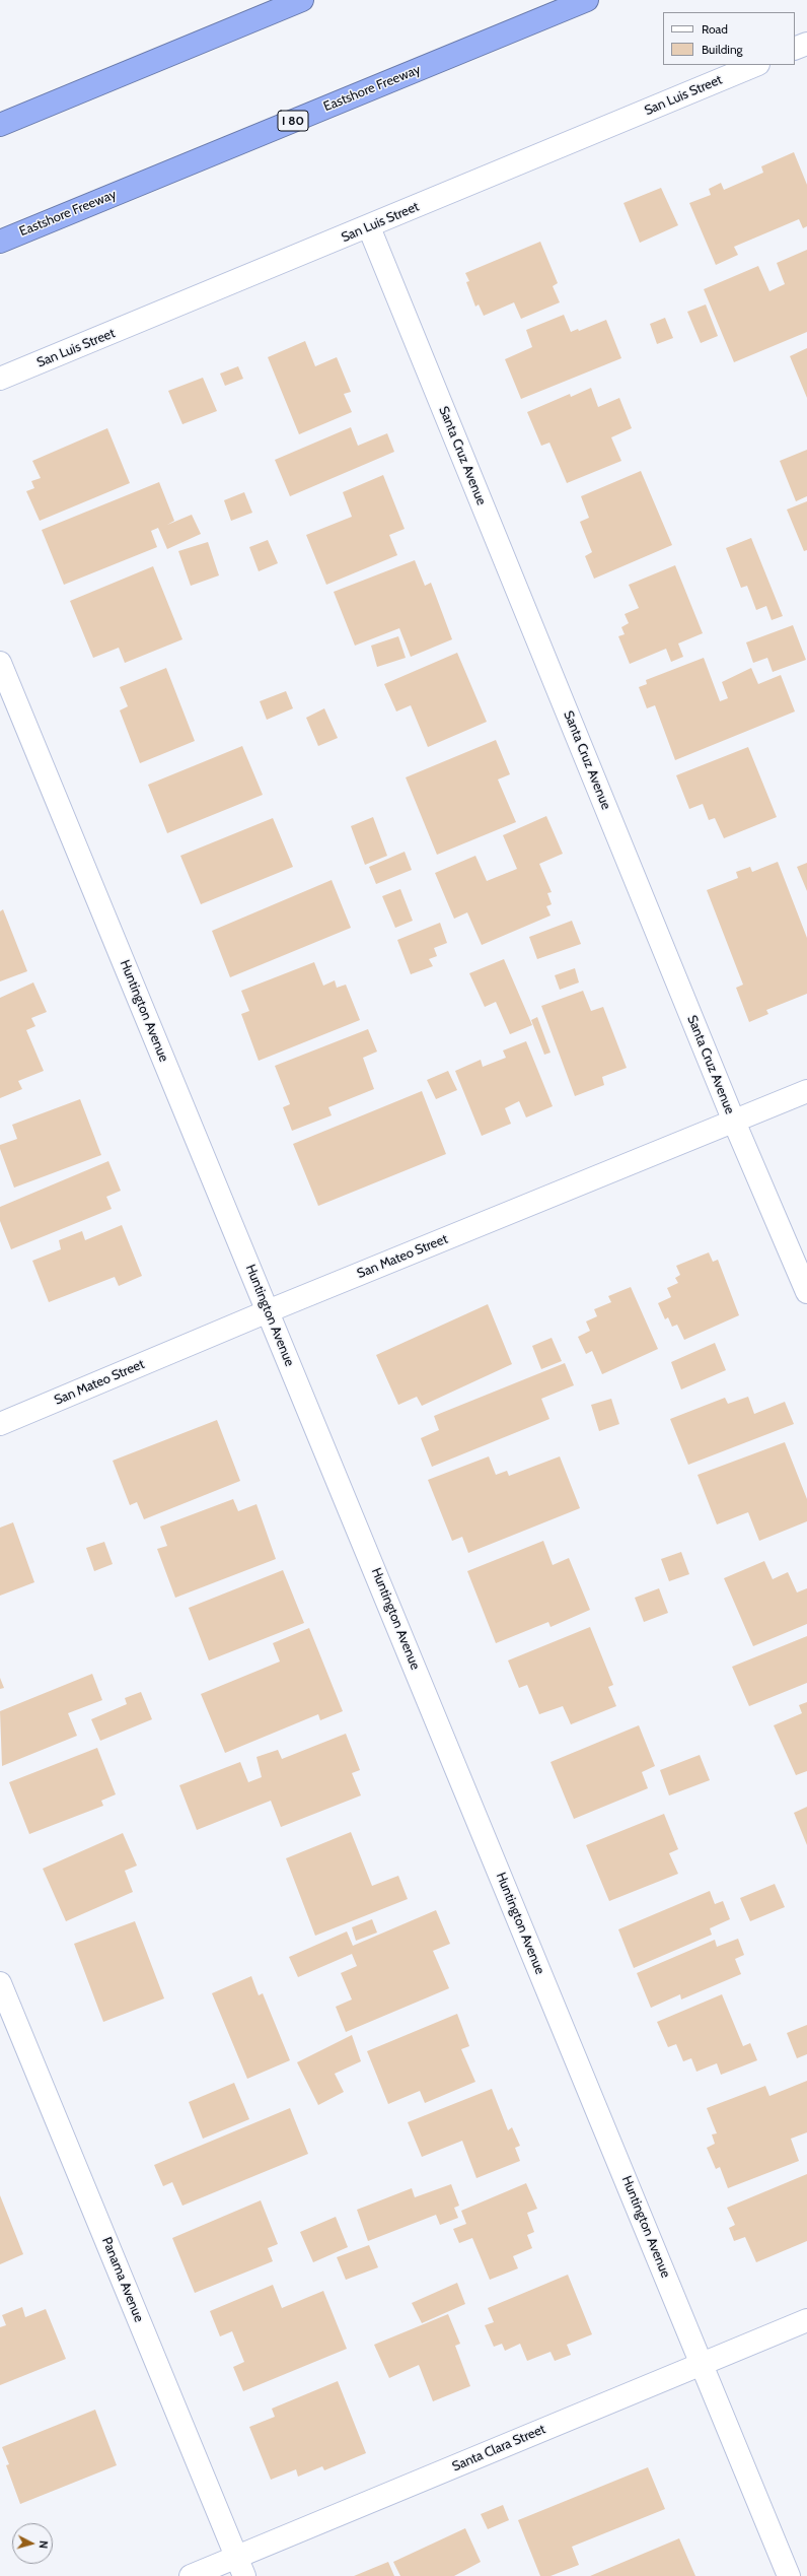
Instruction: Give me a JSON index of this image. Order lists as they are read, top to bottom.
{
  "streets": {
    "highway": ["Eastshore Freeway", "I 80"],
    "street": [
      "San Luis Street",
      "Santa Cruz Avenue",
      "Huntington Avenue",
      "San Mateo Street",
      "Panama Avenue",
      "Santa Clara Street"
    ]
  },
  "crossings": [
    ["San Luis Street", "Santa Cruz Avenue"],
    ["Santa Cruz Avenue", "San Mateo Street"],
    ["Huntington Avenue", "San Mateo Street"],
    ["Huntington Avenue", "Santa Clara Street"],
    ["Panama Avenue", "Santa Clara Street"]
  ],
  "legend": ["Road", "Building"],
  "north": "right"
}
